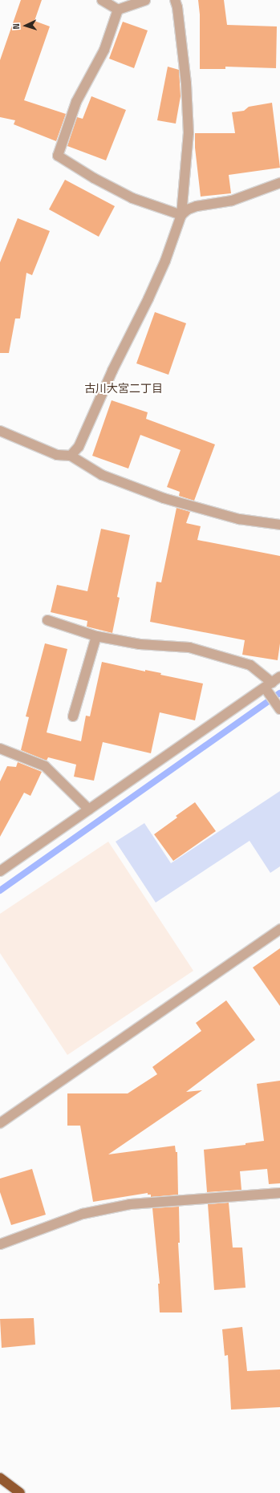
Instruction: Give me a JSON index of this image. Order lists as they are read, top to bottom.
{
  "districts": ["古川大宮二丁目"],
  "north": "left"
}
